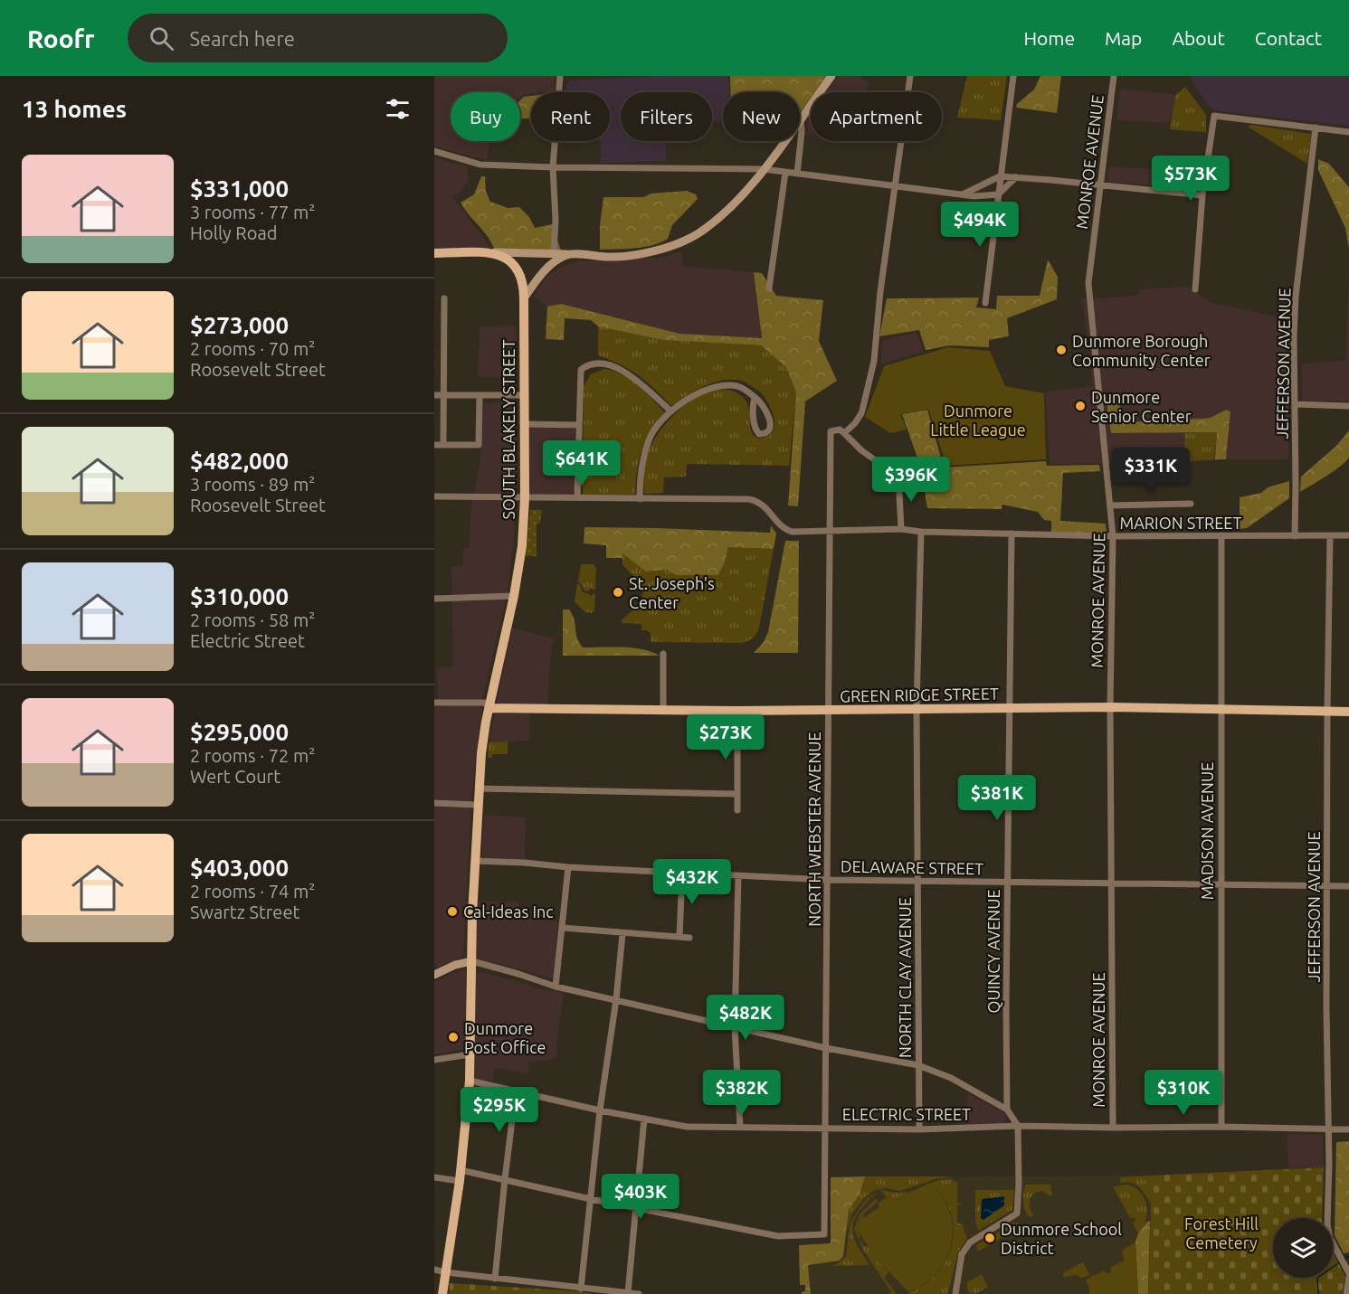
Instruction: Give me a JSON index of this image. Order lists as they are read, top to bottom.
{
  "streets": {
    "main road": ["SOUTH BLAKELY STREET", "GREEN RIDGE STREET"],
    "street": [
      "MONROE AVENUE",
      "JEFFERSON AVENUE",
      "MARION STREET",
      "NORTH WEBSTER AVENUE",
      "MADISON AVENUE",
      "DELAWARE STREET",
      "QUINCY AVENUE",
      "NORTH CLAY AVENUE",
      "ELECTRIC STREET"
    ]
  },
  "crossings": [
    ["MONROE AVENUE", "MARION STREET"],
    ["MONROE AVENUE", "GREEN RIDGE STREET"],
    ["MONROE AVENUE", "DELAWARE STREET"],
    ["MONROE AVENUE", "ELECTRIC STREET"],
    ["JEFFERSON AVENUE", "MARION STREET"],
    ["JEFFERSON AVENUE", "GREEN RIDGE STREET"],
    ["JEFFERSON AVENUE", "DELAWARE STREET"],
    ["JEFFERSON AVENUE", "ELECTRIC STREET"],
    ["SOUTH BLAKELY STREET", "GREEN RIDGE STREET"],
    ["SOUTH BLAKELY STREET", "DELAWARE STREET"],
    ["SOUTH BLAKELY STREET", "ELECTRIC STREET"],
    ["MARION STREET", "NORTH WEBSTER AVENUE"],
    ["MARION STREET", "MADISON AVENUE"],
    ["MARION STREET", "QUINCY AVENUE"],
    ["MARION STREET", "NORTH CLAY AVENUE"],
    ["GREEN RIDGE STREET", "NORTH WEBSTER AVENUE"],
    ["GREEN RIDGE STREET", "MADISON AVENUE"],
    ["GREEN RIDGE STREET", "QUINCY AVENUE"],
    ["GREEN RIDGE STREET", "NORTH CLAY AVENUE"],
    ["NORTH WEBSTER AVENUE", "DELAWARE STREET"],
    ["NORTH WEBSTER AVENUE", "ELECTRIC STREET"],
    ["MADISON AVENUE", "DELAWARE STREET"],
    ["MADISON AVENUE", "ELECTRIC STREET"],
    ["DELAWARE STREET", "QUINCY AVENUE"],
    ["DELAWARE STREET", "NORTH CLAY AVENUE"],
    ["NORTH CLAY AVENUE", "ELECTRIC STREET"]
  ],
  "parks": ["Dunmore Little League", "Forest Hill Cemetery"],
  "places": [
    "Dunmore Borough Community Center",
    "Dunmore Senior Center",
    "St. Joseph's Center",
    "Cal-Ideas Inc",
    "Dunmore Post Office",
    "Dunmore School District"
  ],
  "page": {
    "header": "Roofr",
    "search": "Search here",
    "nav": [
      "Home",
      "Map",
      "About",
      "Contact"
    ],
    "heading": "13 homes",
    "chip": [
      "Buy",
      "Rent",
      "Filters",
      "New",
      "Apartment"
    ],
    "list": [
      {
        "name": "$331,000",
        "note": "3 rooms · 77 m² · Holly Road"
      },
      {
        "name": "$273,000",
        "note": "2 rooms · 70 m² · Roosevelt Street"
      },
      {
        "name": "$482,000",
        "note": "3 rooms · 89 m² · Roosevelt Street"
      },
      {
        "name": "$310,000",
        "note": "2 rooms · 58 m² · Electric Street"
      },
      {
        "name": "$295,000",
        "note": "2 rooms · 72 m² · Wert Court"
      },
      {
        "name": "$403,000",
        "note": "2 rooms · 74 m² · Swartz Street"
      }
    ],
    "price": [
      "$573K",
      "$494K",
      "$641K",
      "$331K",
      "$396K",
      "$273K",
      "$381K",
      "$432K",
      "$482K",
      "$382K",
      "$310K",
      "$295K",
      "$403K"
    ]
  }
}
